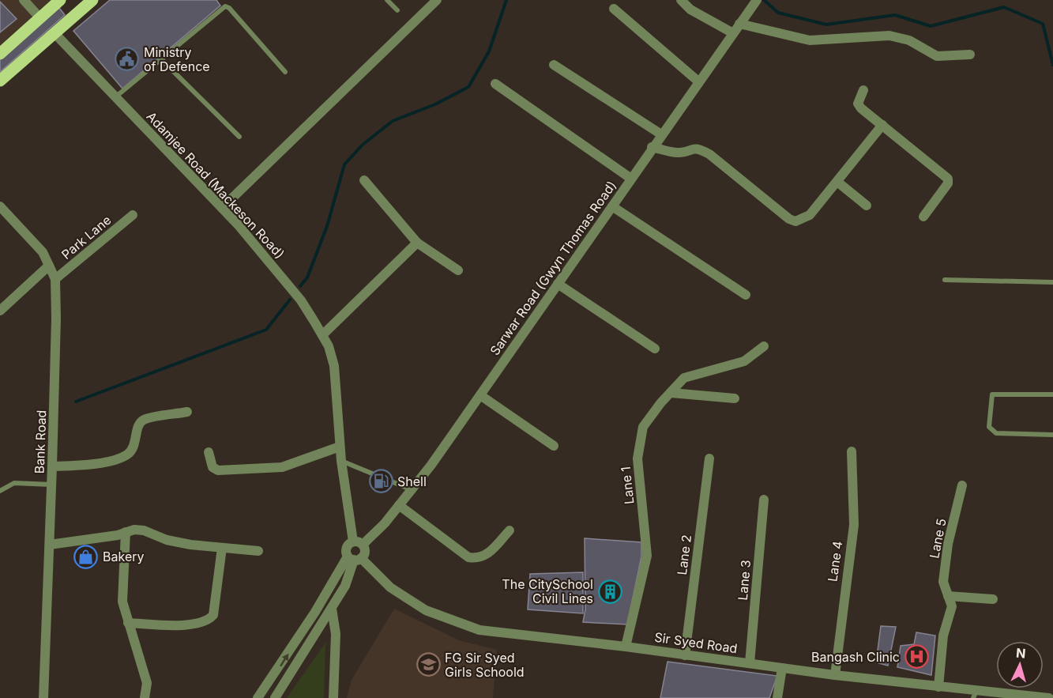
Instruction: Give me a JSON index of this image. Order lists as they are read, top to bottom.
{
  "streets": {
    "street": [
      "Adamjee Road (Mackeson Road)",
      "Park Lane",
      "Sarwar Road (Gwyn Thomas Road)",
      "Bank Road",
      "Lane 1",
      "Lane 5",
      "Lane 2",
      "Lane 4",
      "Lane 3",
      "Sir Syed Road"
    ]
  },
  "crossings": [
    ["Park Lane", "Bank Road"],
    ["Lane 1", "Sir Syed Road"],
    ["Lane 5", "Sir Syed Road"],
    ["Lane 2", "Sir Syed Road"],
    ["Lane 4", "Sir Syed Road"],
    ["Lane 3", "Sir Syed Road"]
  ],
  "places": {
    "public building": ["Ministry of Defence"],
    "fuel station": ["Shell"],
    "shop": ["Bakery"],
    "building": ["The CitySchool Civil Lines"],
    "hospital": ["Bangash Clinic"],
    "school or university": ["FG Sir Syed Girls Schoold"]
  },
  "north": "top"
}
